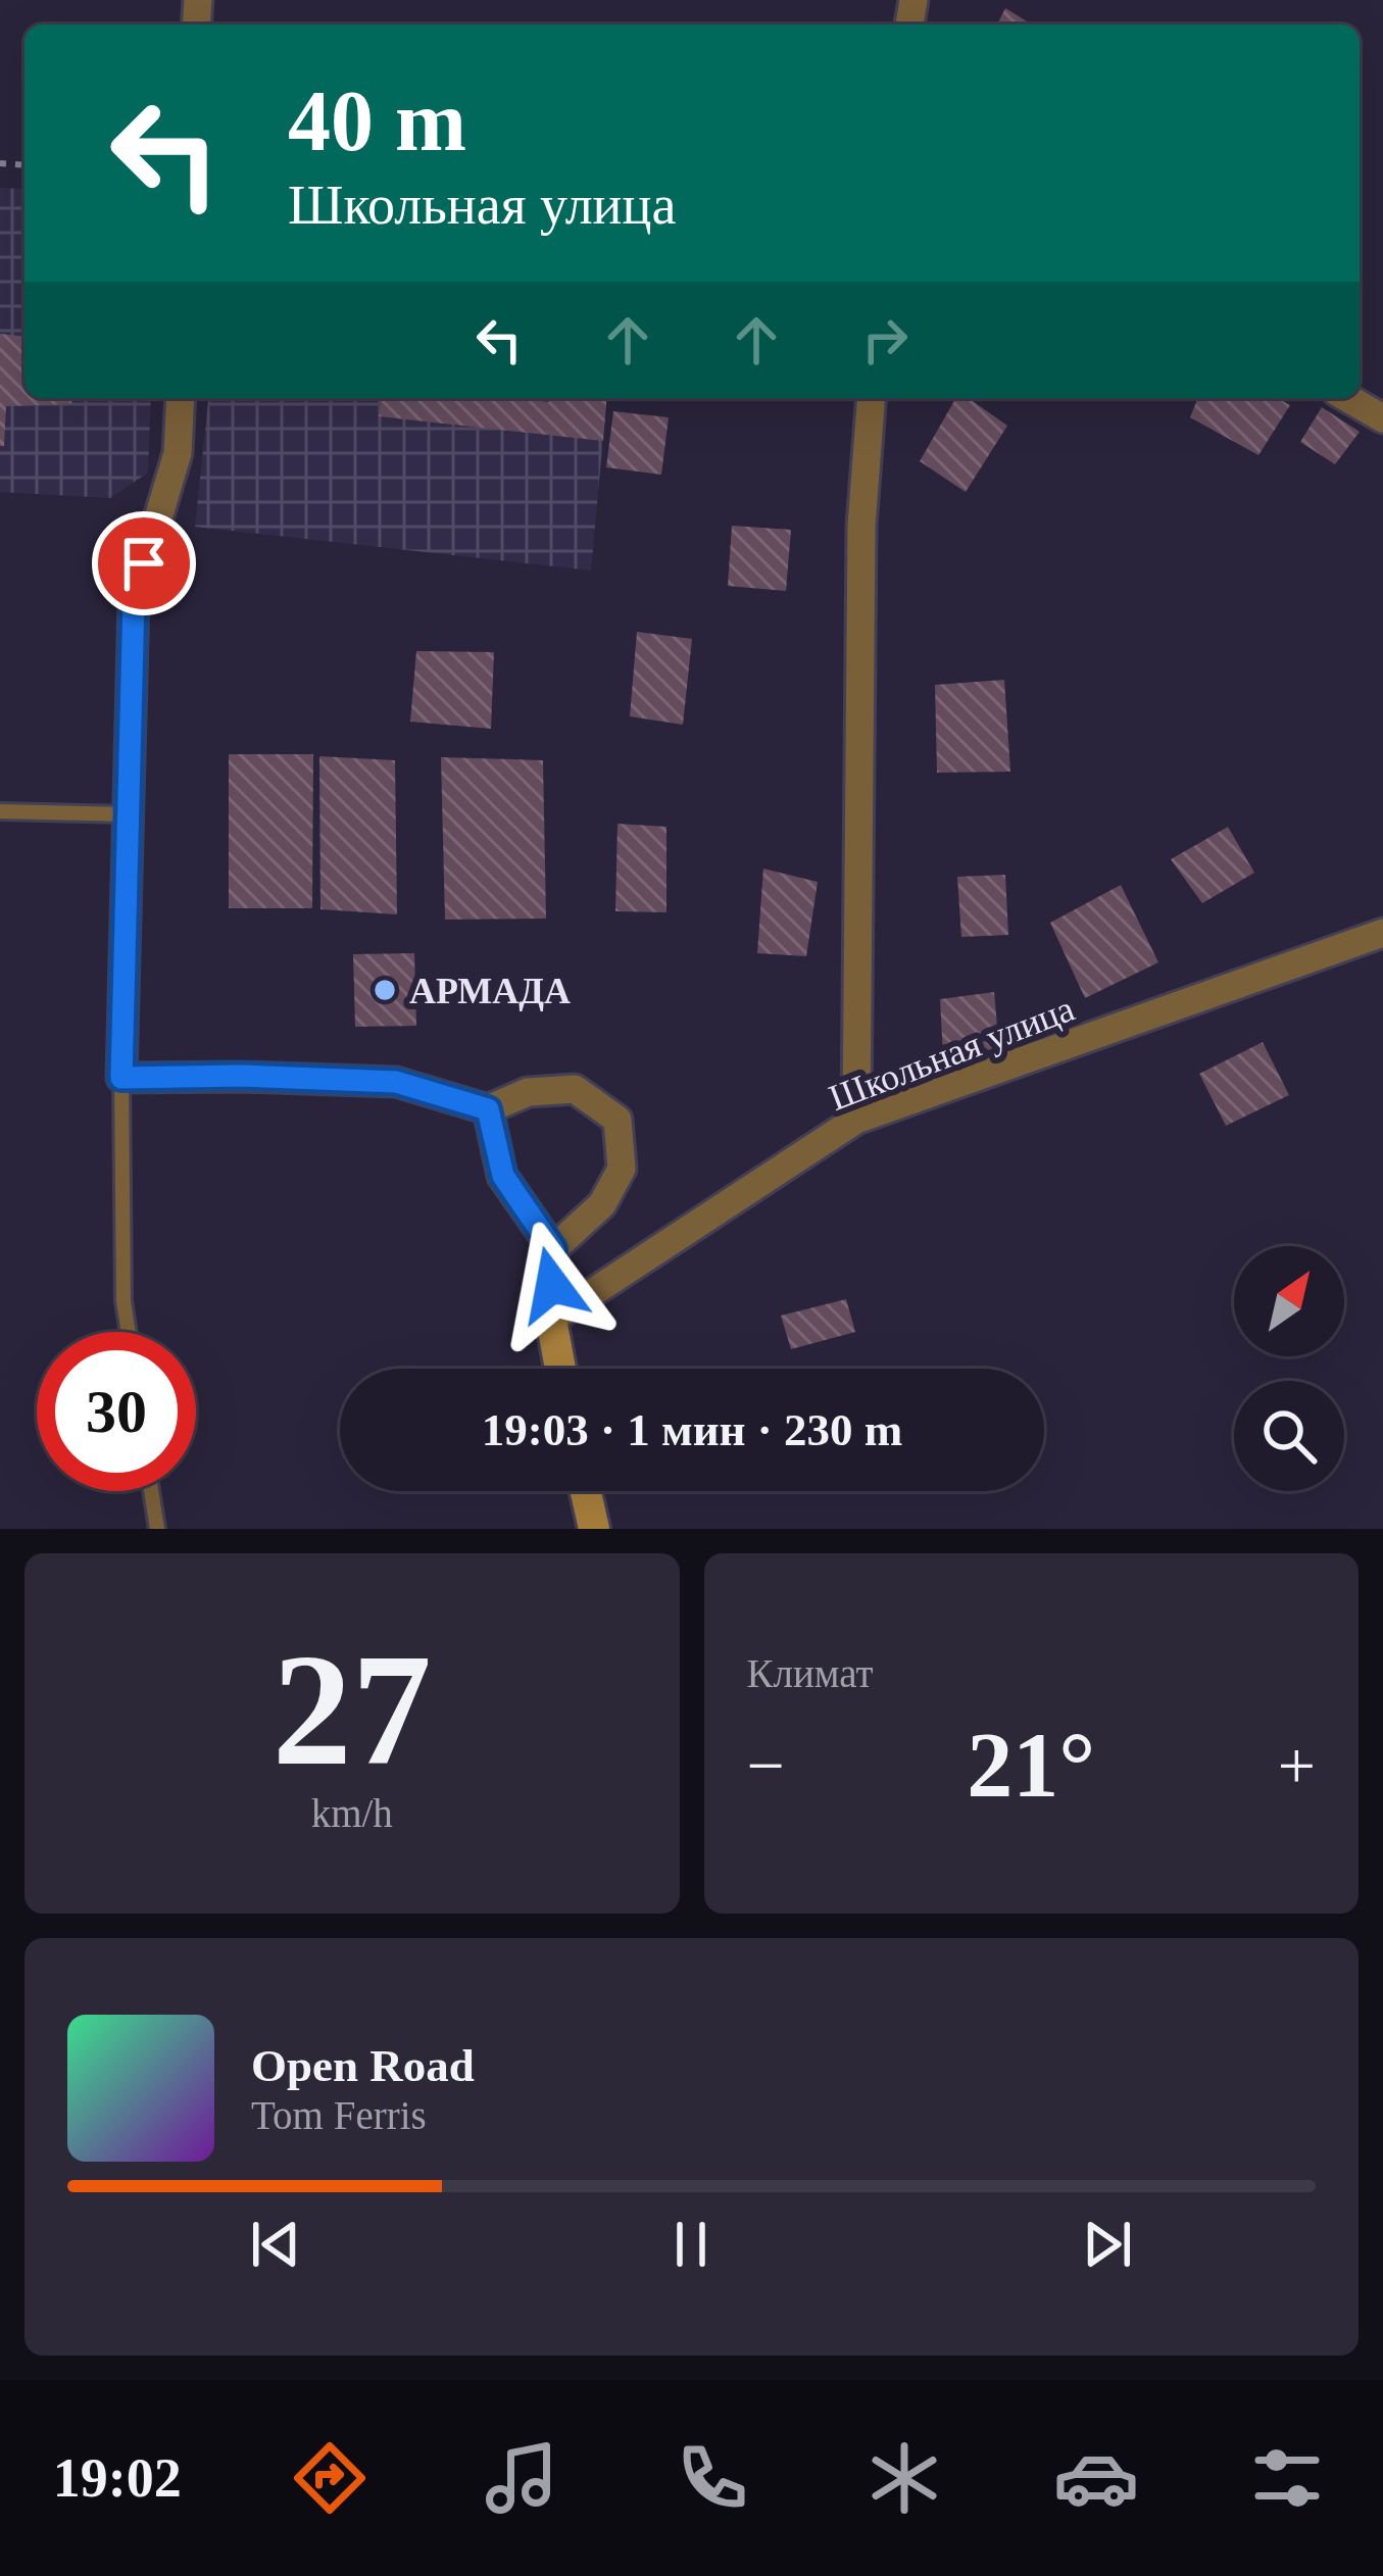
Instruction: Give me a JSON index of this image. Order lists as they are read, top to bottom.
{
  "streets": {
    "street": ["Школьная улица"]
  },
  "places": ["АРМАДА"],
  "north": "top right",
  "page": {
    "turn": ["40 m", "Школьная улица"],
    "limit": "30",
    "trip": "19:03 · 1 мин · 230 m",
    "tile": [
      ["27", "km/h"],
      "Климат"
    ],
    "heat": ["−", "21°", "+"],
    "song": ["Open Road", "Tom Ferris"],
    "tabs": "19:02"
  }
}
